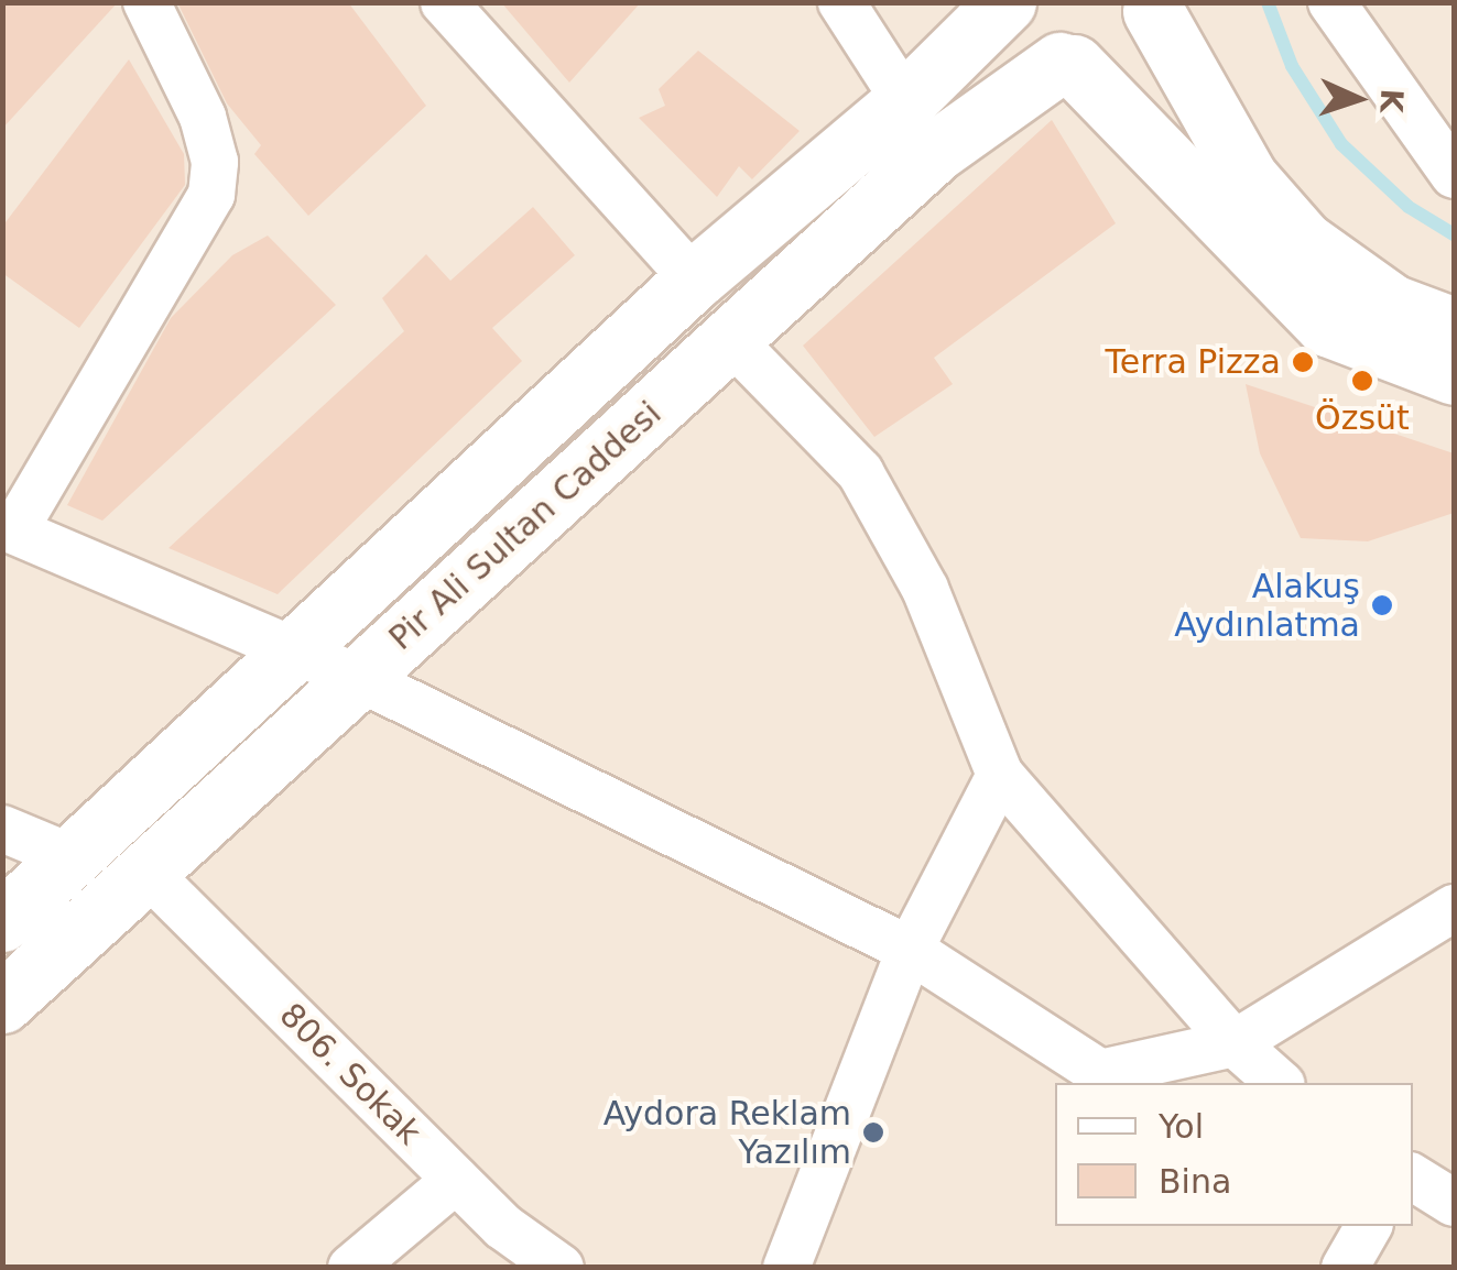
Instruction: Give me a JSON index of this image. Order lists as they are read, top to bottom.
{
  "streets": {
    "main road": ["Pir Ali Sultan Caddesi"],
    "street": ["806. Sokak"]
  },
  "crossings": [
    ["Pir Ali Sultan Caddesi", "806. Sokak"]
  ],
  "places": [
    "Terra Pizza",
    "Özsüt",
    "Alakuş Aydınlatma",
    "Aydora Reklam Yazılım"
  ],
  "legend": ["Yol", "Bina"],
  "north": "right"
}
